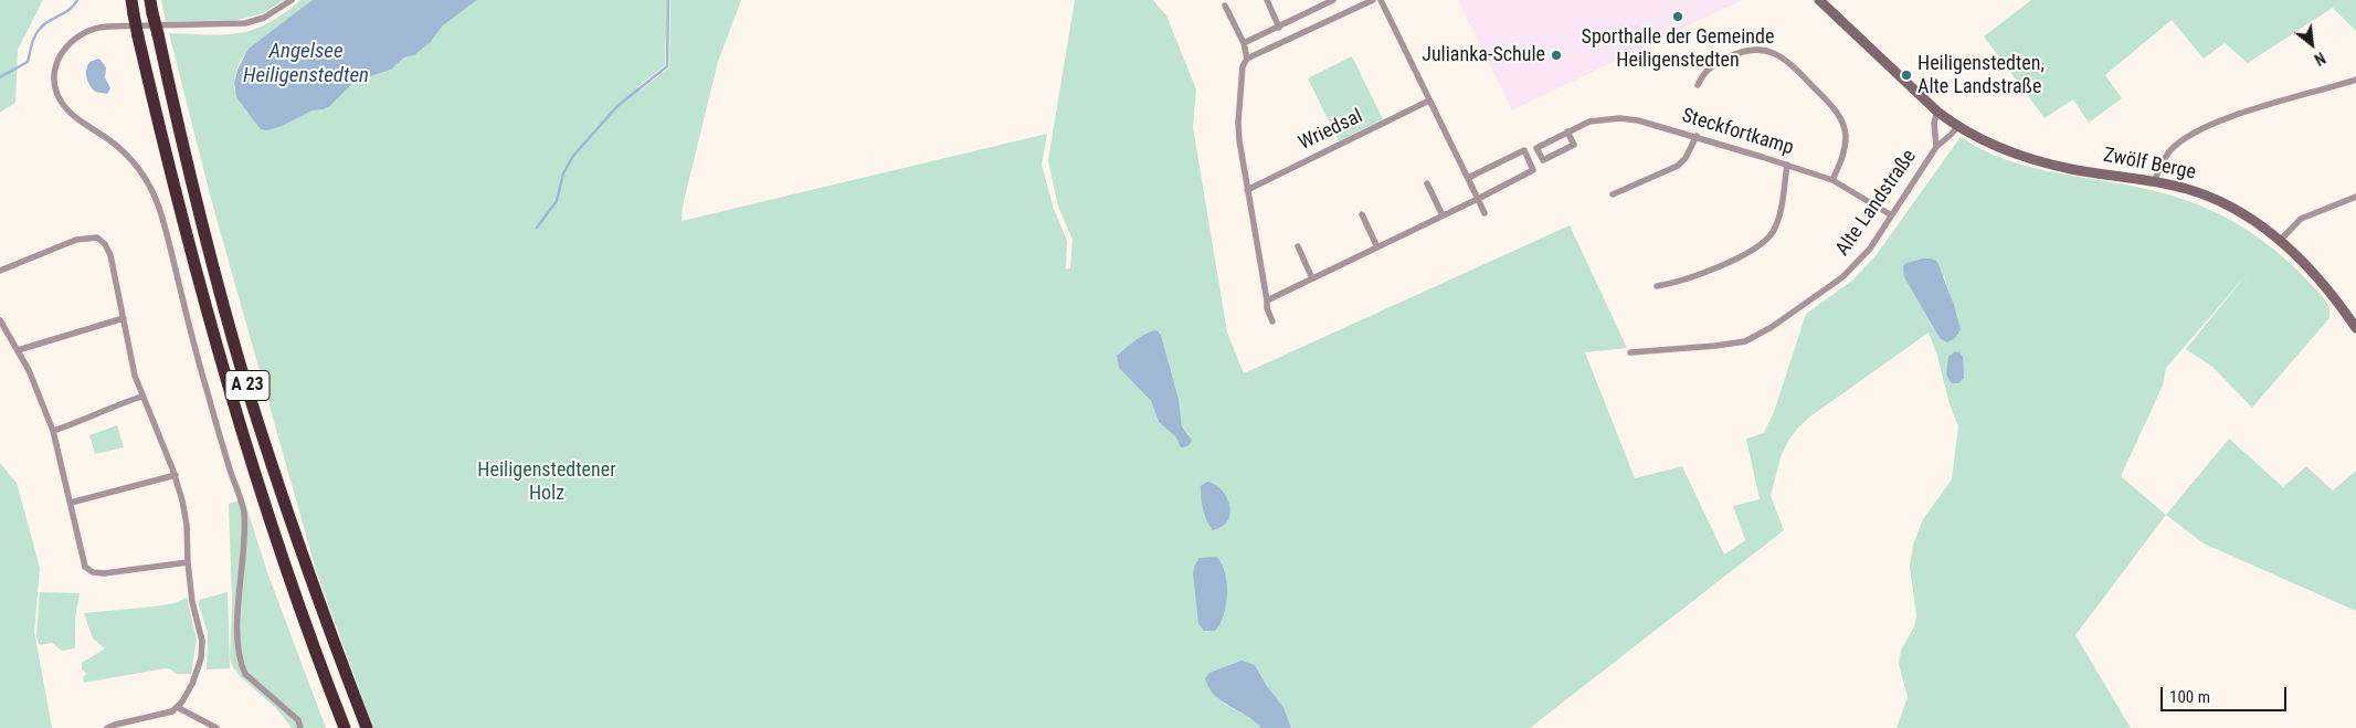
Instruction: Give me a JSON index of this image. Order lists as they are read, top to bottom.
{
  "streets": {
    "highway": ["A 23"],
    "street": [
      "Wriedsal",
      "Steckfortkamp",
      "Zwölf Berge",
      "Alte Landstraße"
    ]
  },
  "crossings": [
    ["Steckfortkamp", "Alte Landstraße"],
    ["Zwölf Berge", "Alte Landstraße"]
  ],
  "water": ["Angelsee Heiligenstedten"],
  "parks": ["Heiligenstedtener Holz"],
  "places": ["Sporthalle der Gemeinde Heiligenstedten", "Julianka-Schule", "Heiligenstedten, Alte Landstraße"],
  "scale_bar": "100 m",
  "north": "bottom right"
}
